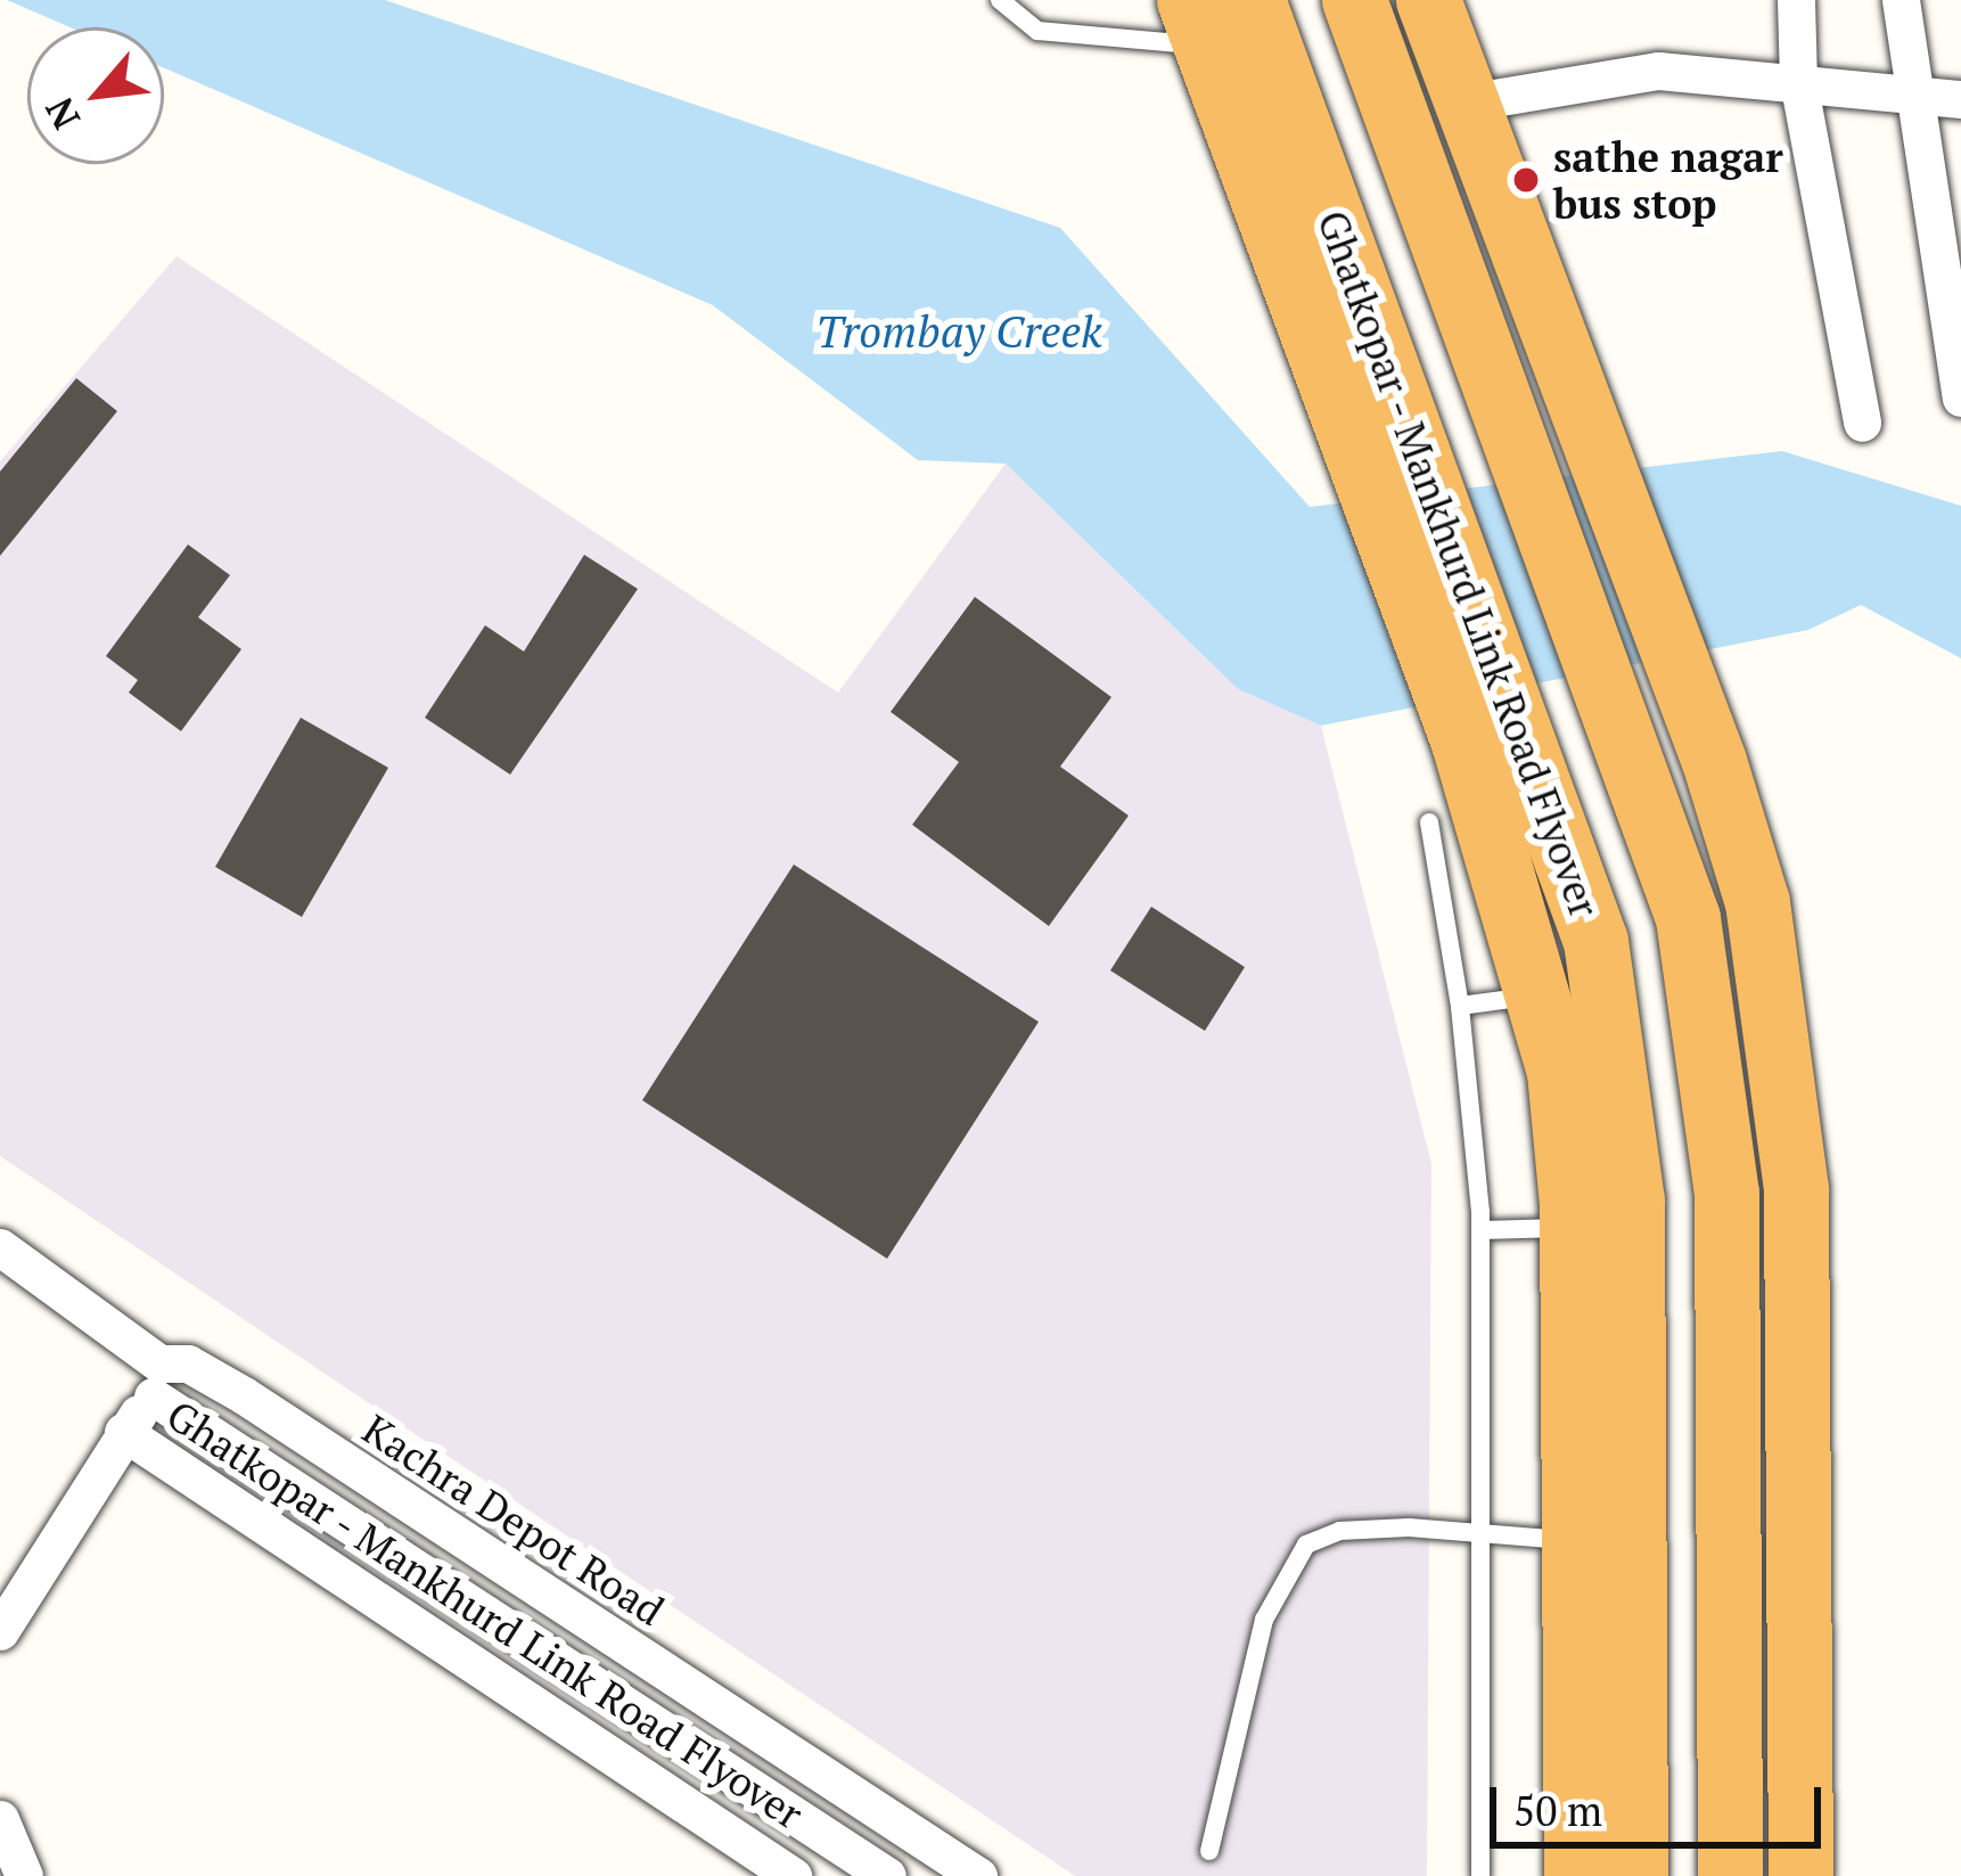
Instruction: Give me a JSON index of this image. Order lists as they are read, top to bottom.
{
  "streets": {
    "highway": ["Ghatkopar - Mankhurd Link Road Flyover"],
    "street": ["Kachra Depot Road"]
  },
  "crossings": [
    ["Ghatkopar - Mankhurd Link Road Flyover", "Kachra Depot Road"]
  ],
  "water": ["Trombay Creek"],
  "places": ["sathe nagar bus stop"],
  "scale_bar": "50 m",
  "north": "bottom left"
}
